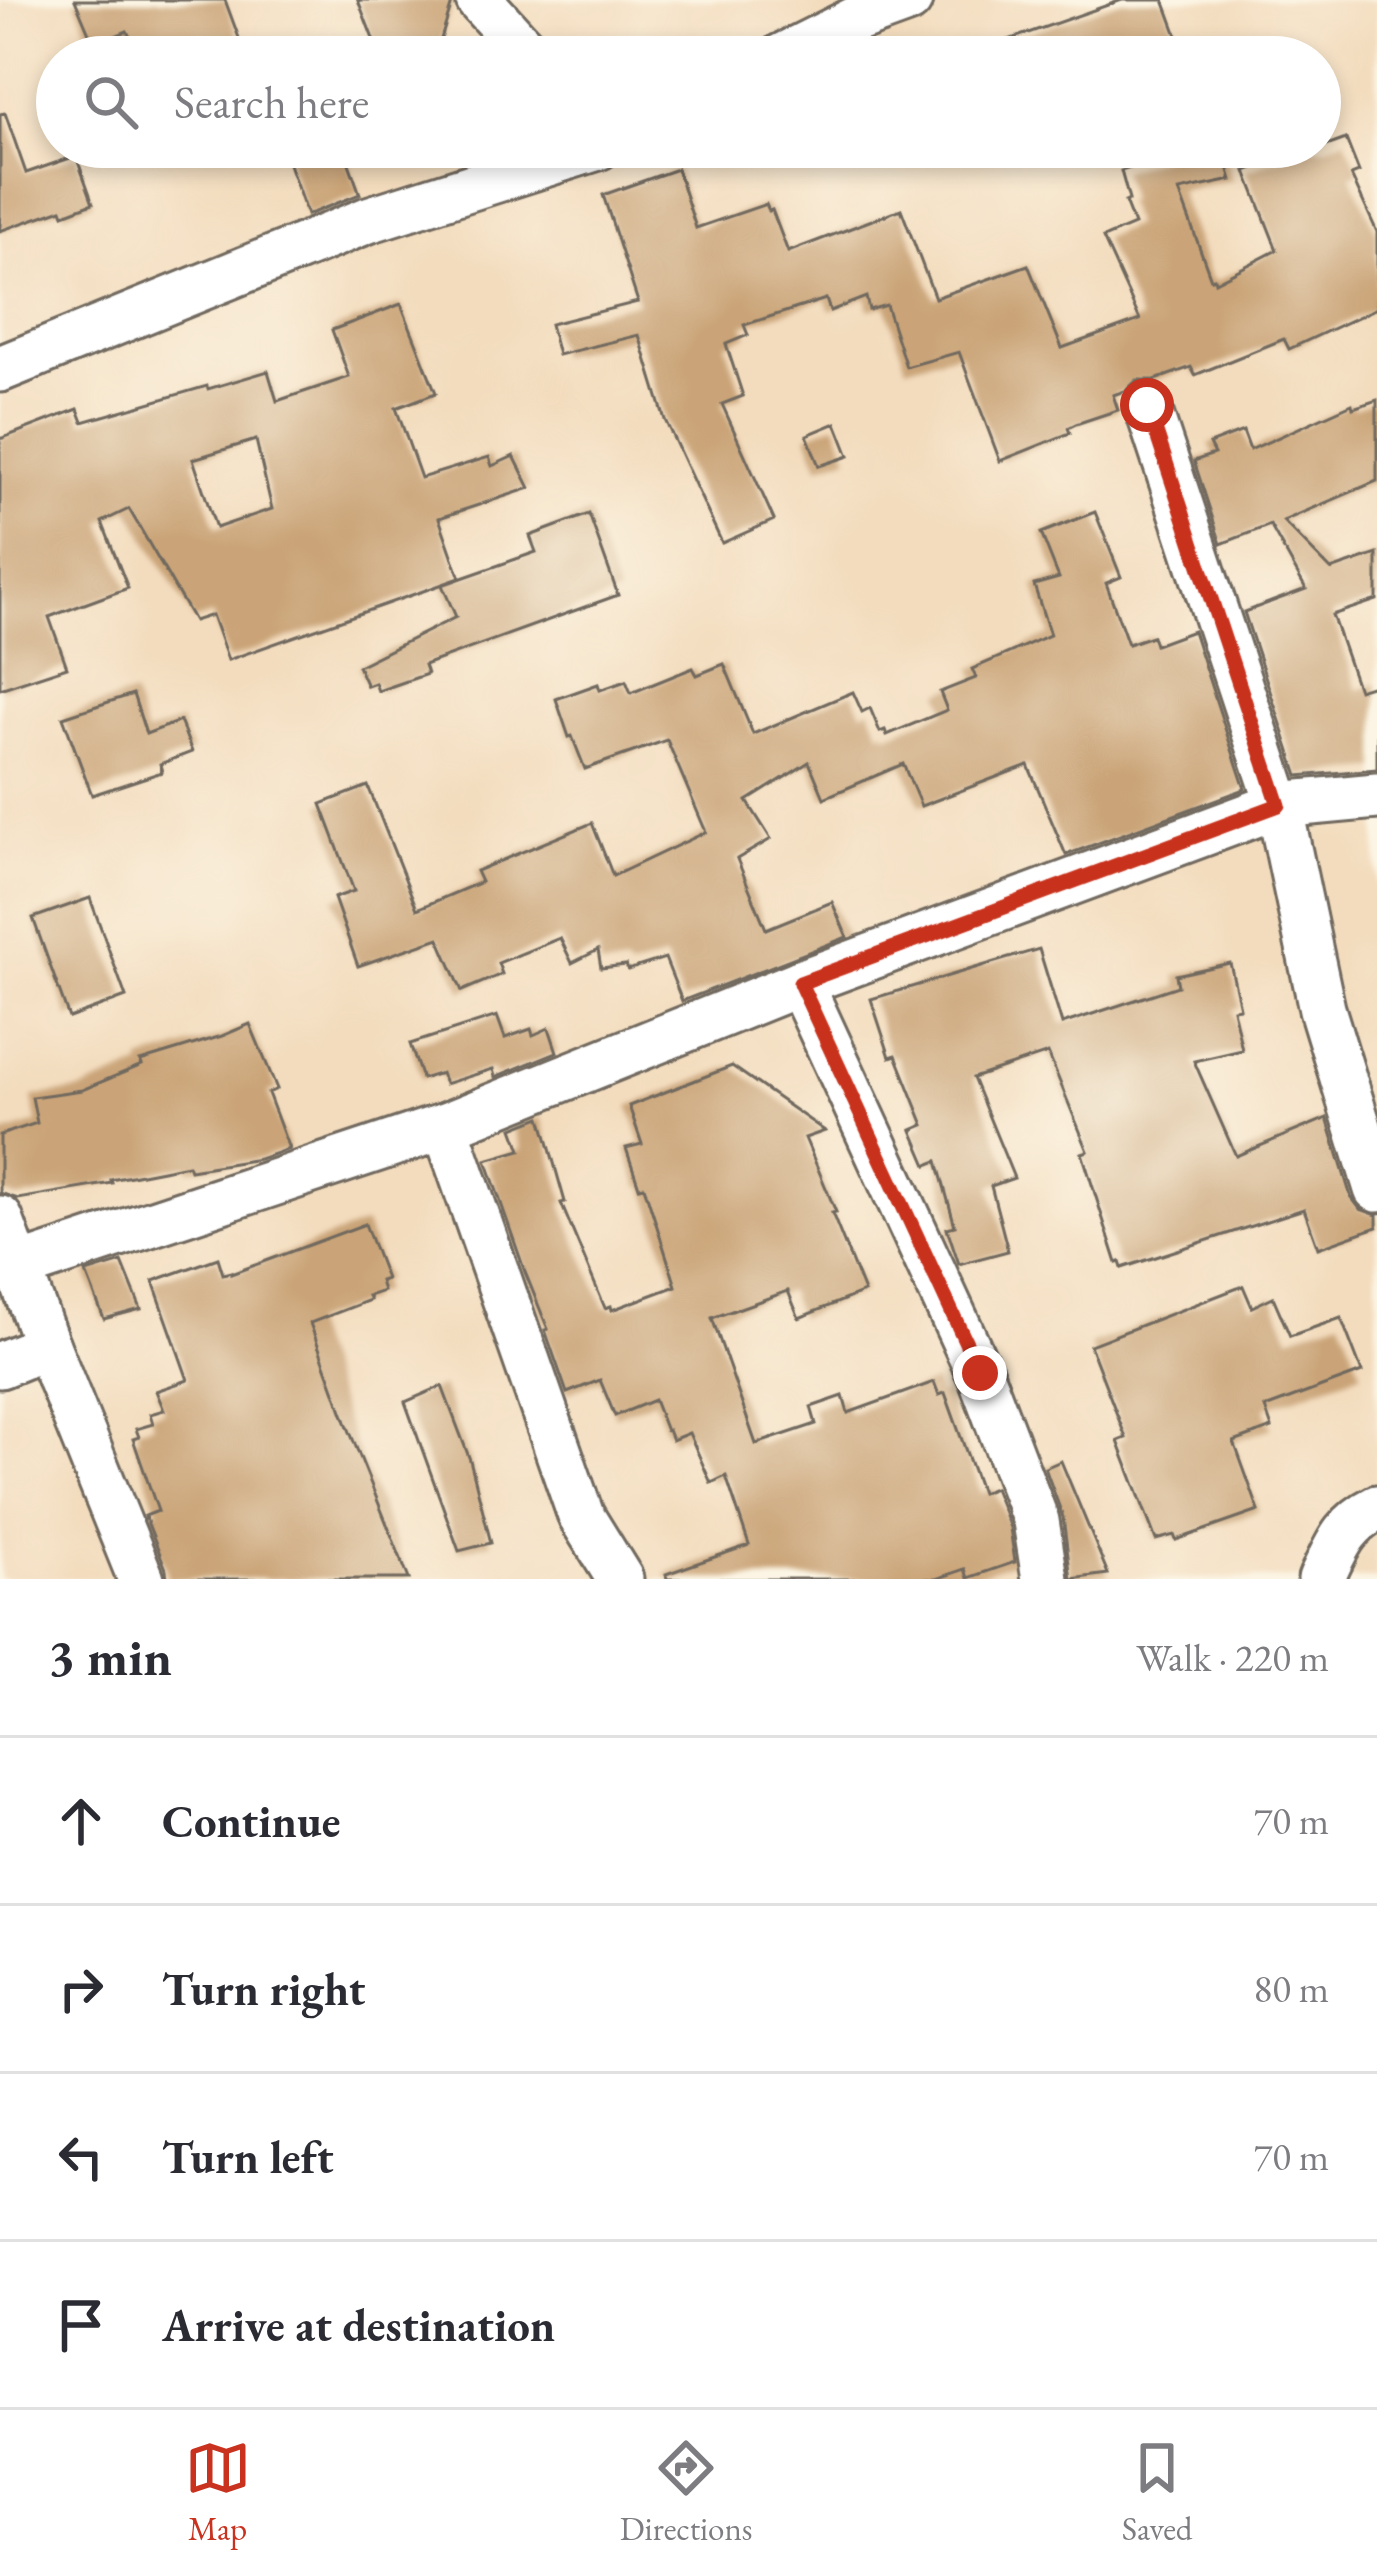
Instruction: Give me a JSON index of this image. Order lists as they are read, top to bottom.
{
  "page": {
    "search": "Search here",
    "heading": ["3 min", "Walk · 220 m"],
    "list": [
      ["Continue", "70 m"],
      ["Turn right", "80 m"],
      ["Turn left", "70 m"],
      "Arrive at destination"
    ],
    "nav": ["Map", "Directions", "Saved"]
  }
}
